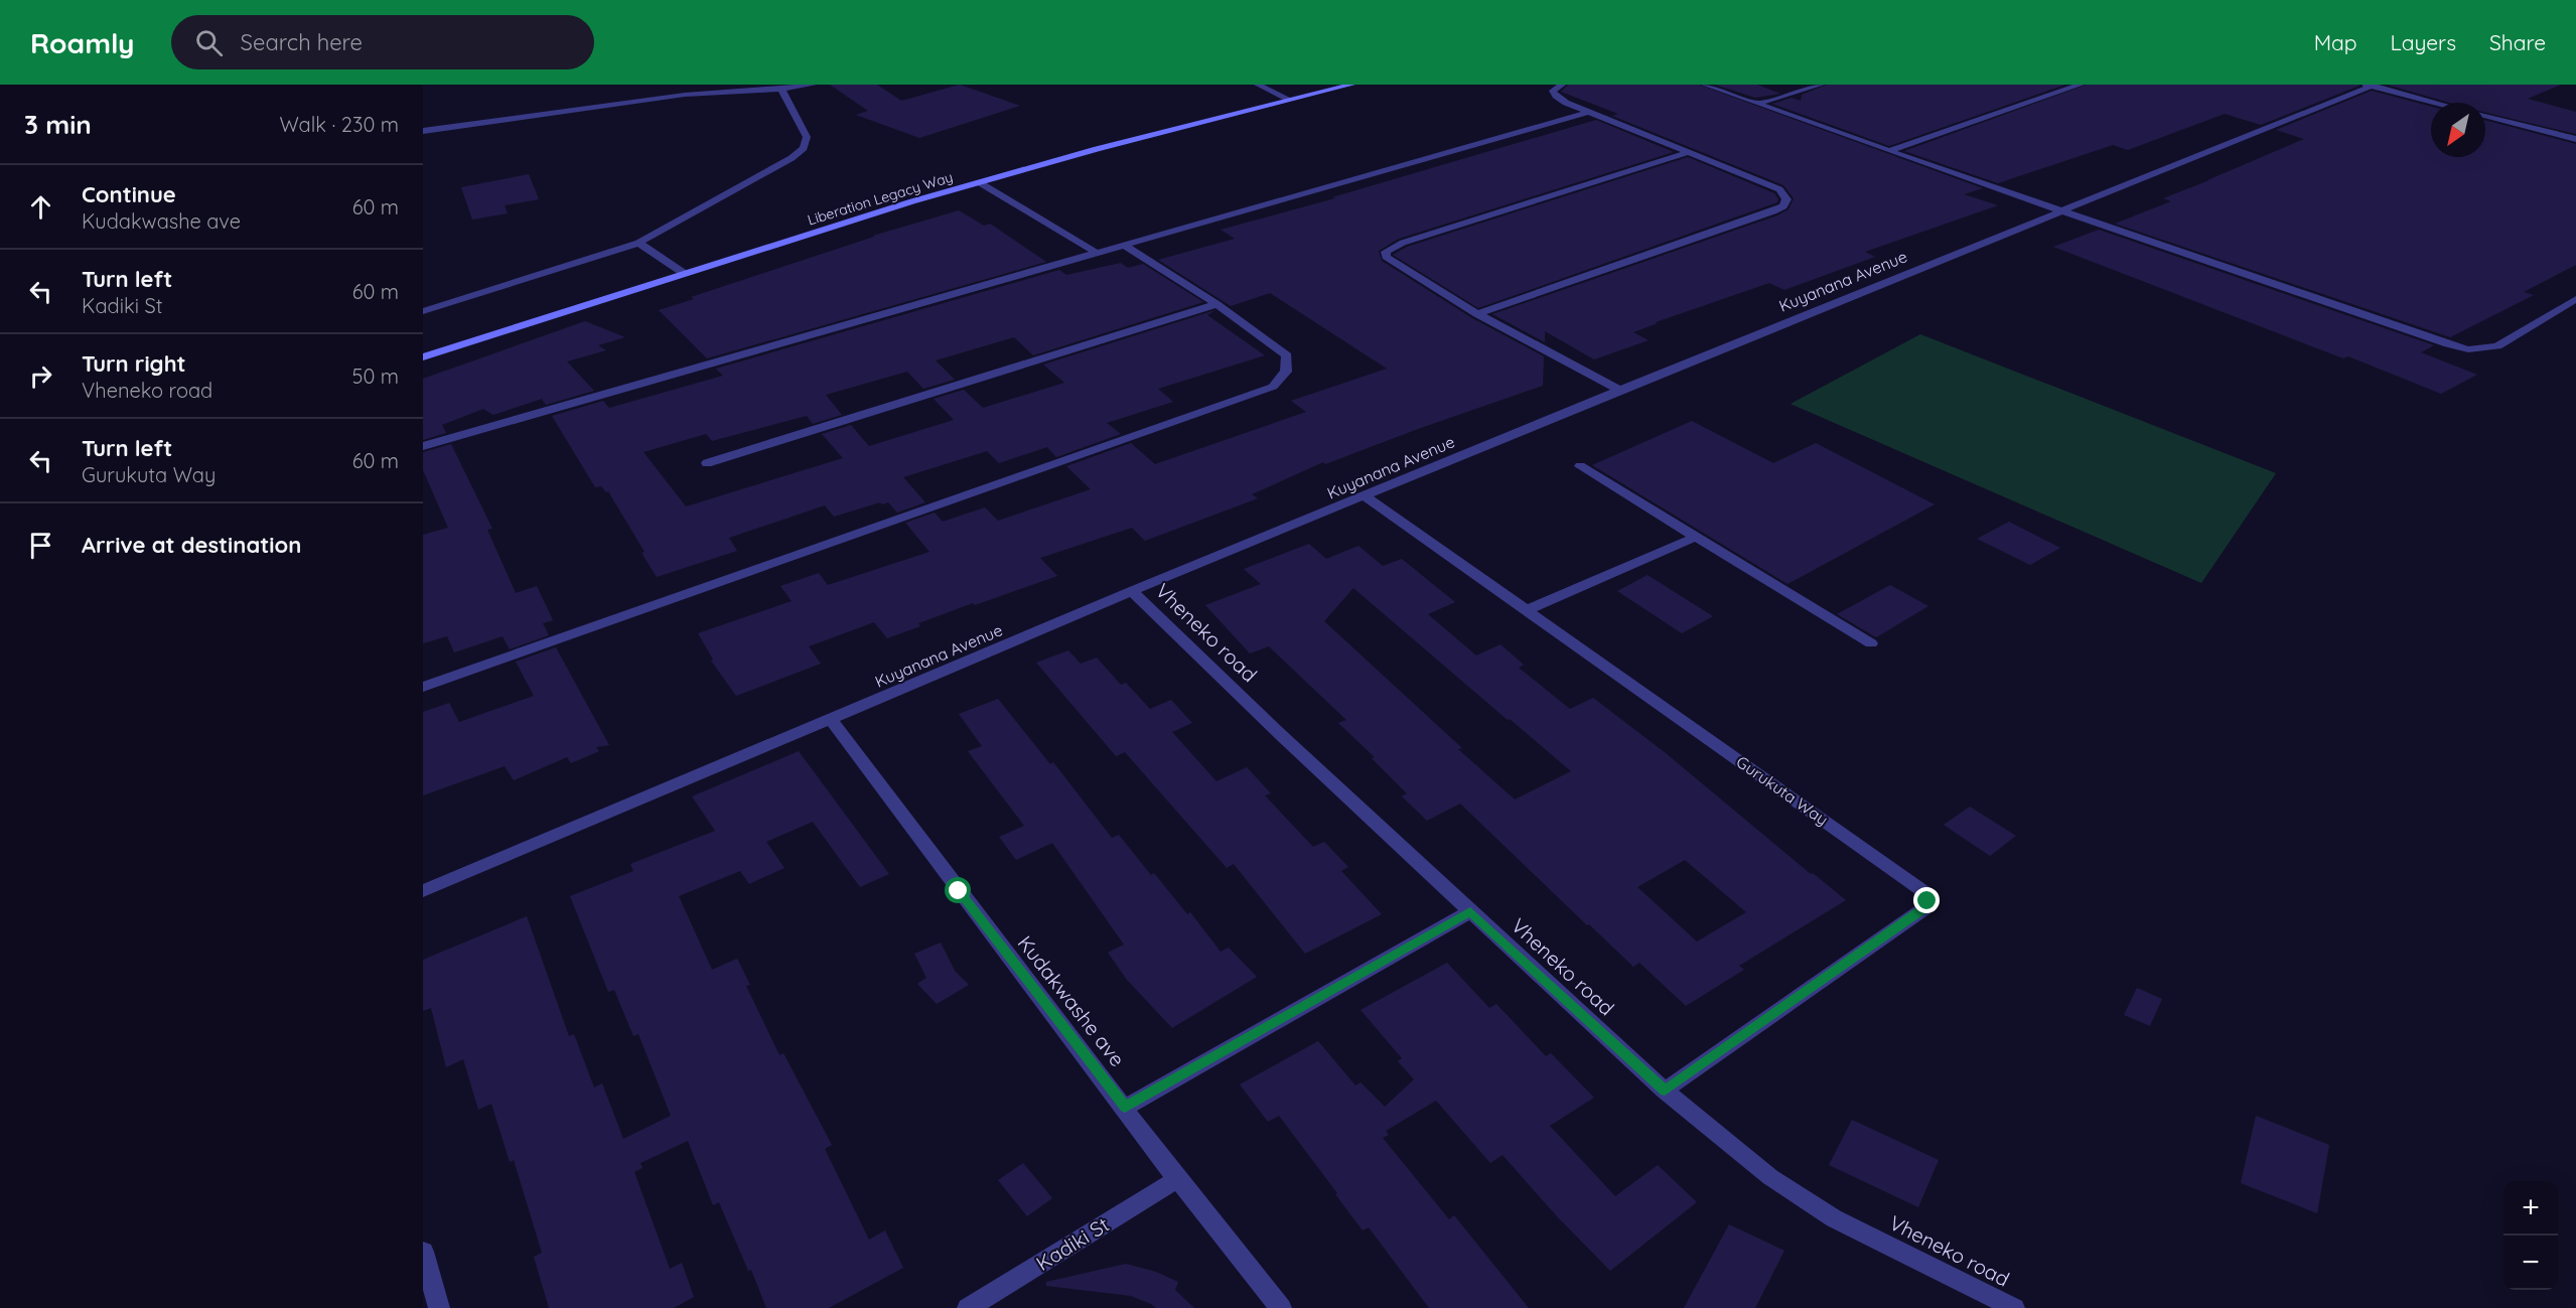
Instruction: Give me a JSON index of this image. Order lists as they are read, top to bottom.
{
  "streets": {
    "main road": ["Liberation Legacy Way"],
    "street": [
      "Kuyanana Avenue",
      "Vheneko road",
      "Gurukuta Way",
      "Kudakwashe ave",
      "Kadiki St"
    ]
  },
  "crossings": [
    ["Kuyanana Avenue", "Vheneko road"],
    ["Kuyanana Avenue", "Gurukuta Way"],
    ["Kuyanana Avenue", "Kudakwashe ave"],
    ["Vheneko road", "Gurukuta Way"],
    ["Kudakwashe ave", "Kadiki St"]
  ],
  "north": "bottom left",
  "page": {
    "header": "Roamly",
    "search": "Search here",
    "nav": ["Map", "Layers", "Share"],
    "heading": ["3 min", "Walk · 230 m"],
    "list": [
      ["Continue", "Kudakwashe ave", "60 m"],
      ["Turn left", "Kadiki St", "60 m"],
      ["Turn right", "Vheneko road", "50 m"],
      ["Turn left", "Gurukuta Way", "60 m"],
      "Arrive at destination"
    ],
    "map_buttons": ["+", "−"]
  }
}
